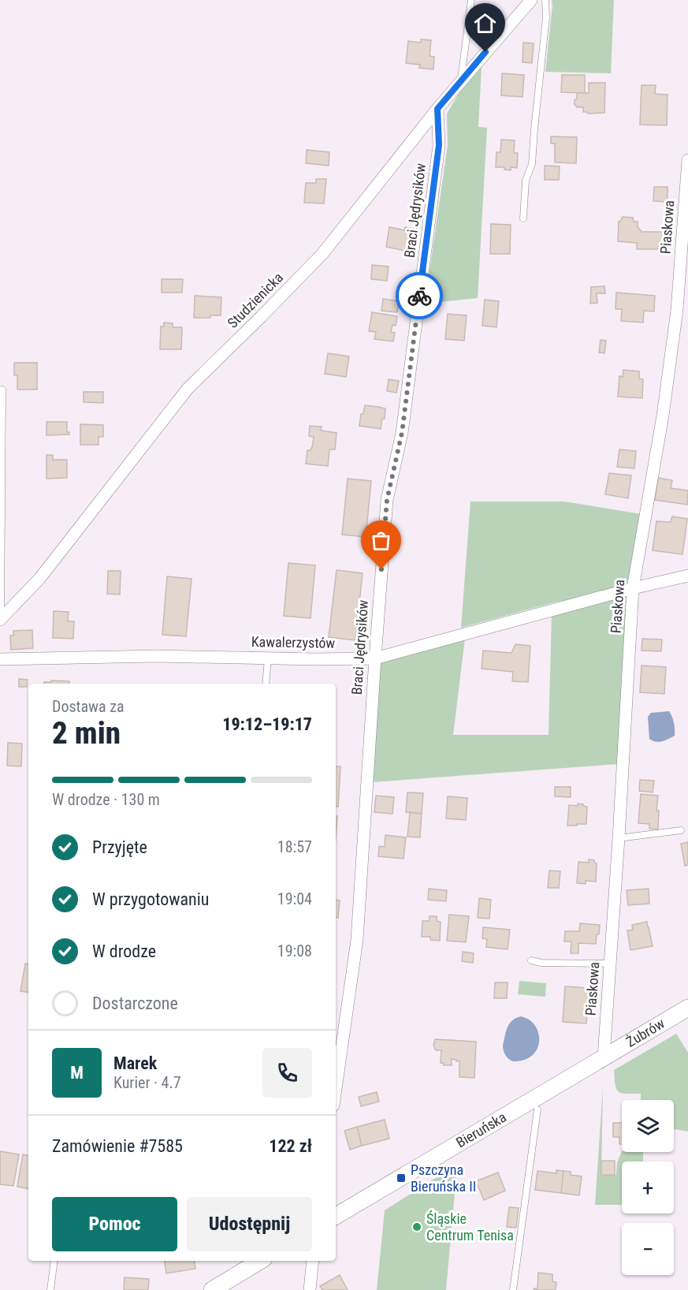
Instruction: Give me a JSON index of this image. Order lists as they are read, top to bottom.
{
  "streets": {
    "main road": ["Żubrów", "Bieruńska"],
    "street": [
      "Braci Jędrysików",
      "Piaskowa",
      "Studzienicka",
      "Kawalerzystów"
    ]
  },
  "crossings": [
    ["Braci Jędrysików", "Studzienicka"],
    ["Braci Jędrysików", "Kawalerzystów"],
    ["Piaskowa", "Kawalerzystów"],
    ["Piaskowa", "Żubrów"],
    ["Piaskowa", "Bieruńska"],
    ["Żubrów", "Bieruńska"]
  ],
  "places": {
    "transit": ["Pszczyna Bieruńska II"],
    "other": ["Śląskie Centrum Tenisa"]
  },
  "page": {
    "heading": ["2 min", "Dostawa za", "19:12–19:17"],
    "panel": [
      "Marek",
      "Kurier · 4.7",
      "Zamówienie #7585",
      "122 zł"
    ],
    "bar": "W drodze · 130 m",
    "list": [
      ["Przyjęte", "18:57"],
      ["W przygotowaniu", "19:04"],
      ["W drodze", "19:08"],
      "Dostarczone"
    ],
    "round": "M",
    "map_buttons": ["+", "−"],
    "buttons": ["Pomoc", "Udostępnij"]
  }
}
